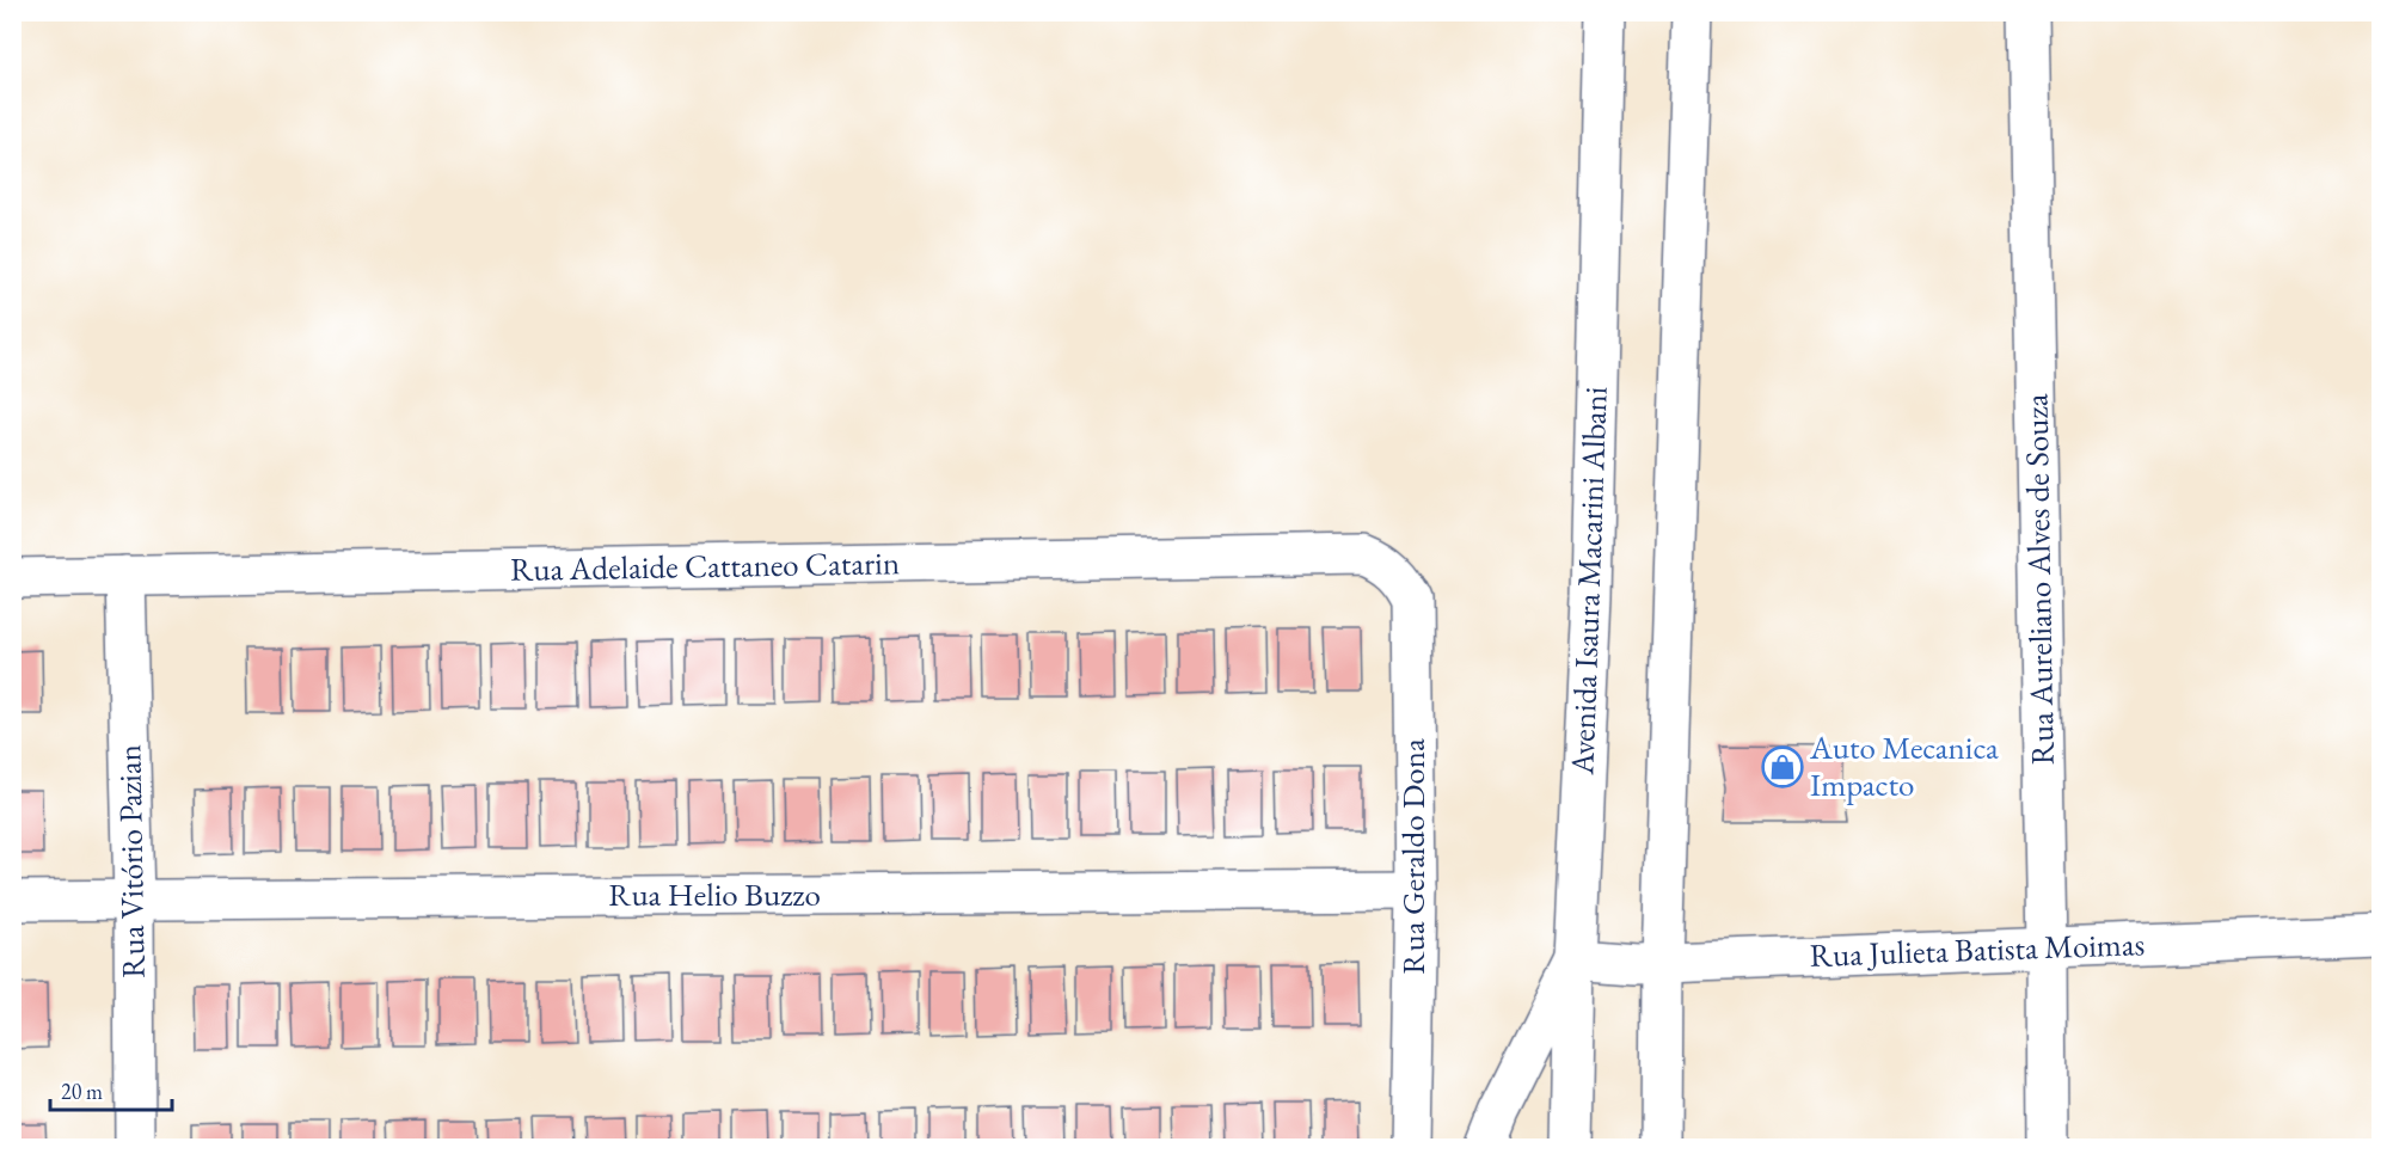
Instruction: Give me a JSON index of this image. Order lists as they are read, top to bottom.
{
  "streets": {
    "street": [
      "Rua Adelaide Cattaneo Catarin",
      "Rua Aureliano Alves de Souza",
      "Avenida Isaura Macarini Albani",
      "Rua Geraldo Dona",
      "Rua Vitório Pazian",
      "Rua Helio Buzzo",
      "Rua Julieta Batista Moimas"
    ]
  },
  "crossings": [
    ["Rua Adelaide Cattaneo Catarin", "Rua Geraldo Dona"],
    ["Rua Adelaide Cattaneo Catarin", "Rua Vitório Pazian"],
    ["Rua Aureliano Alves de Souza", "Rua Julieta Batista Moimas"],
    ["Avenida Isaura Macarini Albani", "Rua Julieta Batista Moimas"],
    ["Rua Geraldo Dona", "Rua Helio Buzzo"],
    ["Rua Vitório Pazian", "Rua Helio Buzzo"]
  ],
  "places": {
    "shop": ["Auto Mecanica Impacto"]
  },
  "scale_bar": "20 m"
}
